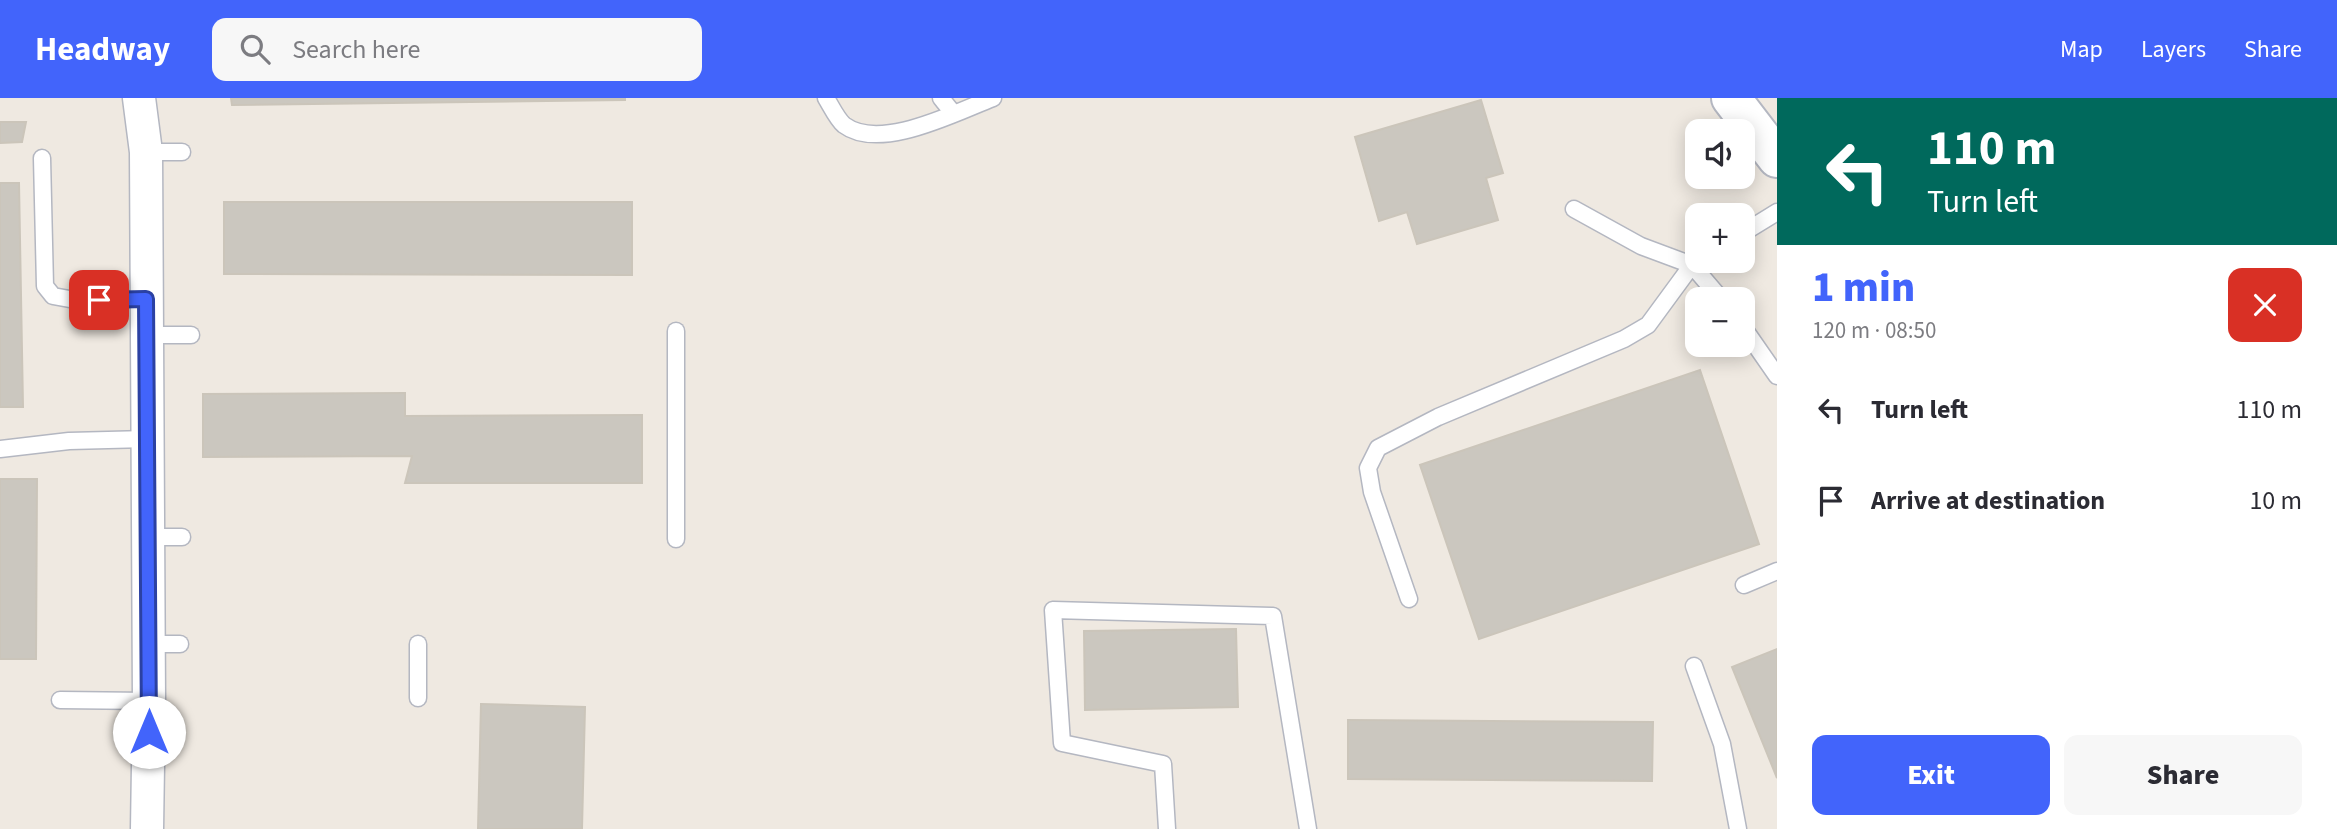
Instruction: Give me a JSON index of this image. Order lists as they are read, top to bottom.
{
  "page": {
    "header": "Headway",
    "search": "Search here",
    "nav": ["Map", "Layers", "Share"],
    "turn": ["110 m", "Turn left"],
    "map_buttons": ["+", "−"],
    "heading": ["1 min", "120 m · 08:50"],
    "list": [
      {
        "name": "Turn left",
        "value": "110 m"
      },
      {
        "name": "Arrive at destination",
        "value": "10 m"
      }
    ],
    "buttons": ["Exit", "Share"]
  }
}
